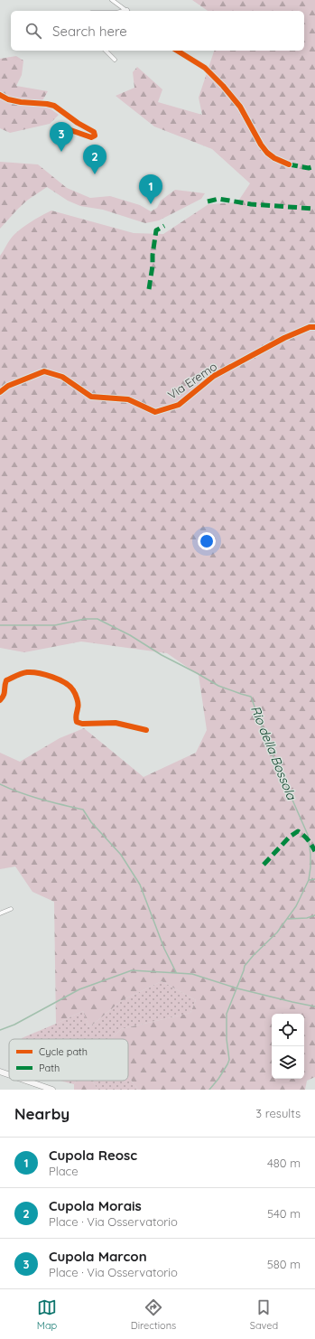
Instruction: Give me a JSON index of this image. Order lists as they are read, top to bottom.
{
  "streets": {
    "street": ["Via Eremo"]
  },
  "water": ["Rio della Bossola"],
  "legend": ["Cycle path", "Path"],
  "page": {
    "search": "Search here",
    "pins": ["3", "2", "1"],
    "heading": ["Nearby", "3 results"],
    "list": [
      {
        "mark": "1",
        "name": "Cupola Reosc",
        "note": "Place",
        "value": "480 m"
      },
      {
        "mark": "2",
        "name": "Cupola Morais",
        "note": "Place · Via Osservatorio",
        "value": "540 m"
      },
      {
        "mark": "3",
        "name": "Cupola Marcon",
        "note": "Place · Via Osservatorio",
        "value": "580 m"
      }
    ],
    "nav": ["Map", "Directions", "Saved"]
  }
}
